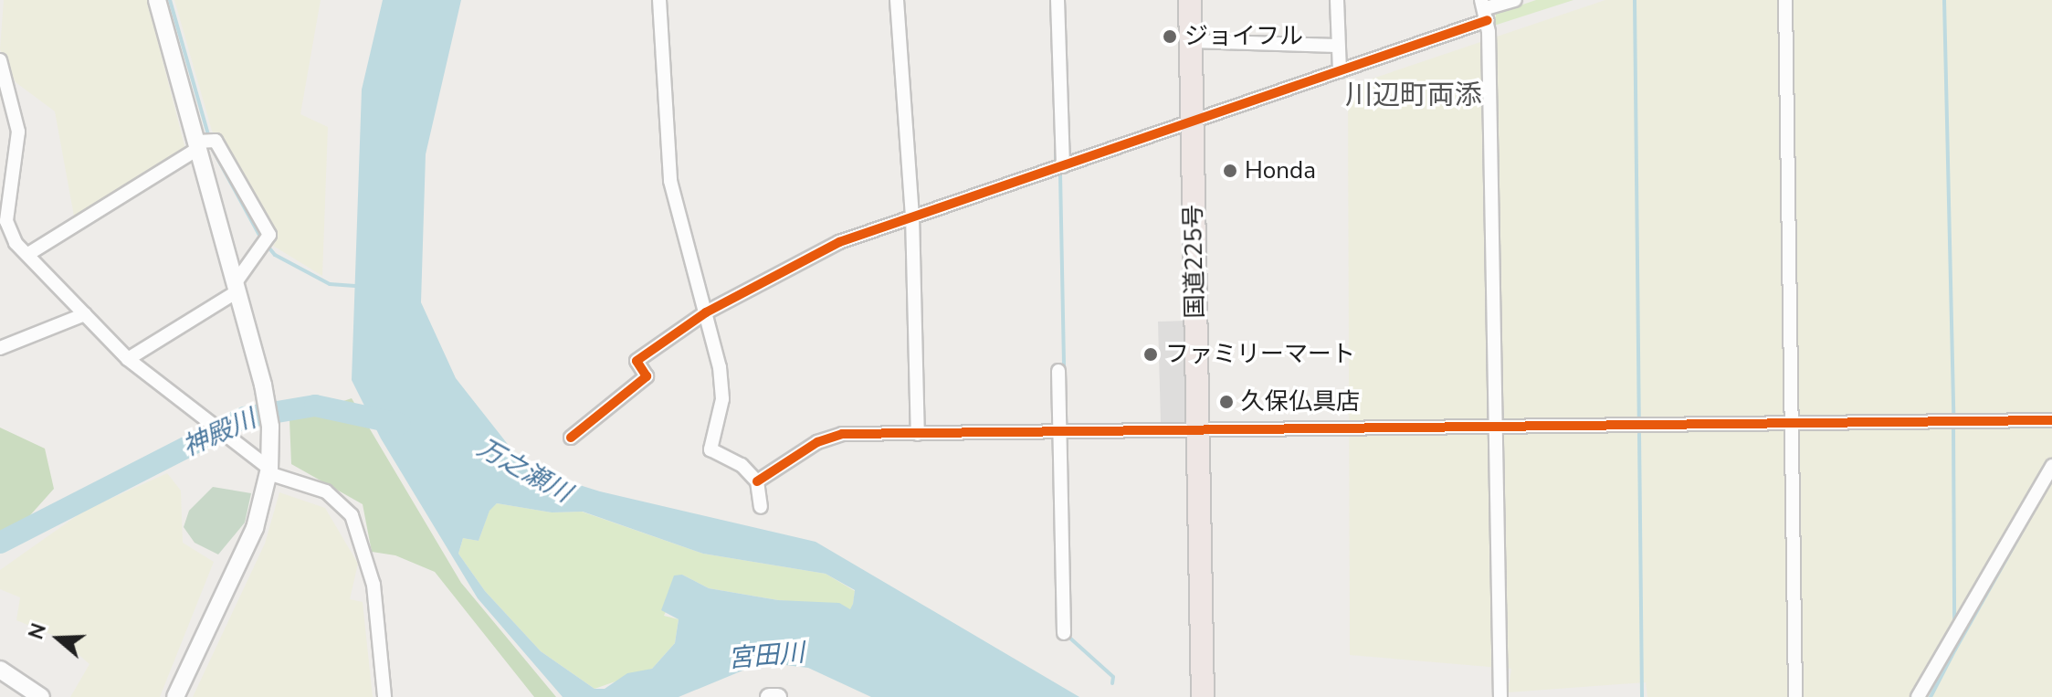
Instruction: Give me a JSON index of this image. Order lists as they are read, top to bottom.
{
  "streets": {
    "highway": ["国道225号"]
  },
  "districts": ["川辺町両添"],
  "water": ["神殿川", "万之瀬川", "宮田川"],
  "places": [
    "ジョイフル",
    "Honda",
    "ファミリーマート",
    "久保仏具店"
  ],
  "north": "left"
}
